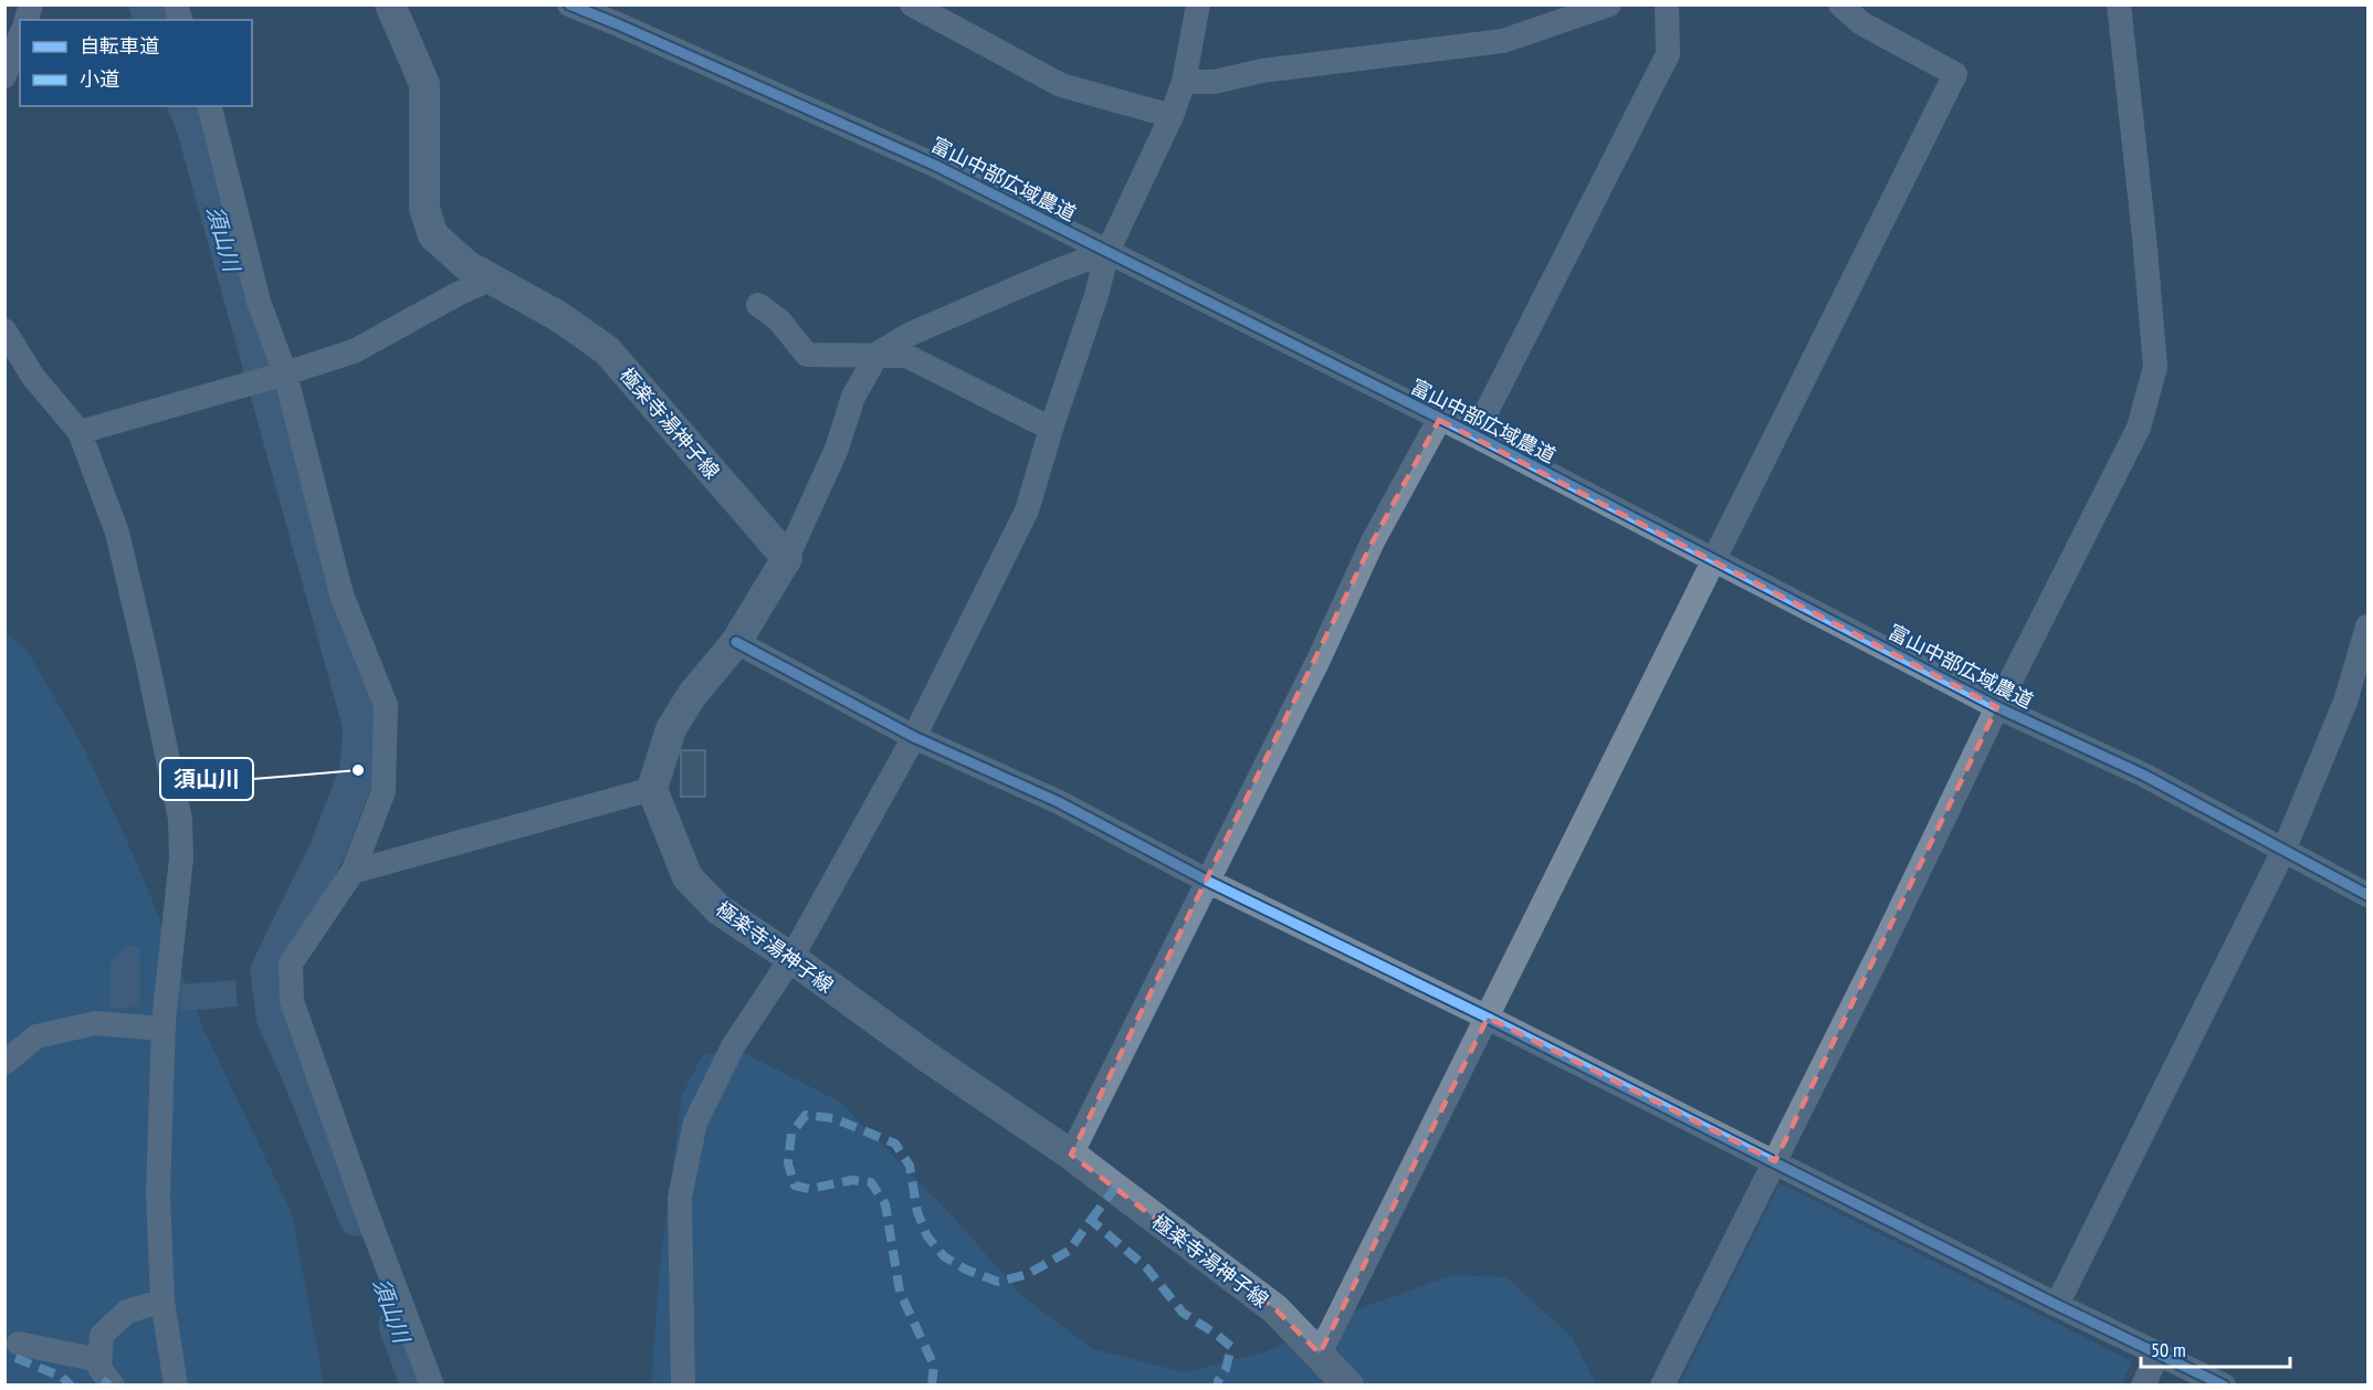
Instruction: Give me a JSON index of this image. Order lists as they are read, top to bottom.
{
  "streets": {
    "main road": ["極楽寺湯神子線"],
    "street": ["富山中部広域農道"]
  },
  "water": ["須山川"],
  "places": ["須山川"],
  "legend": ["自転車道", "小道"],
  "scale_bar": "50 m"
}
